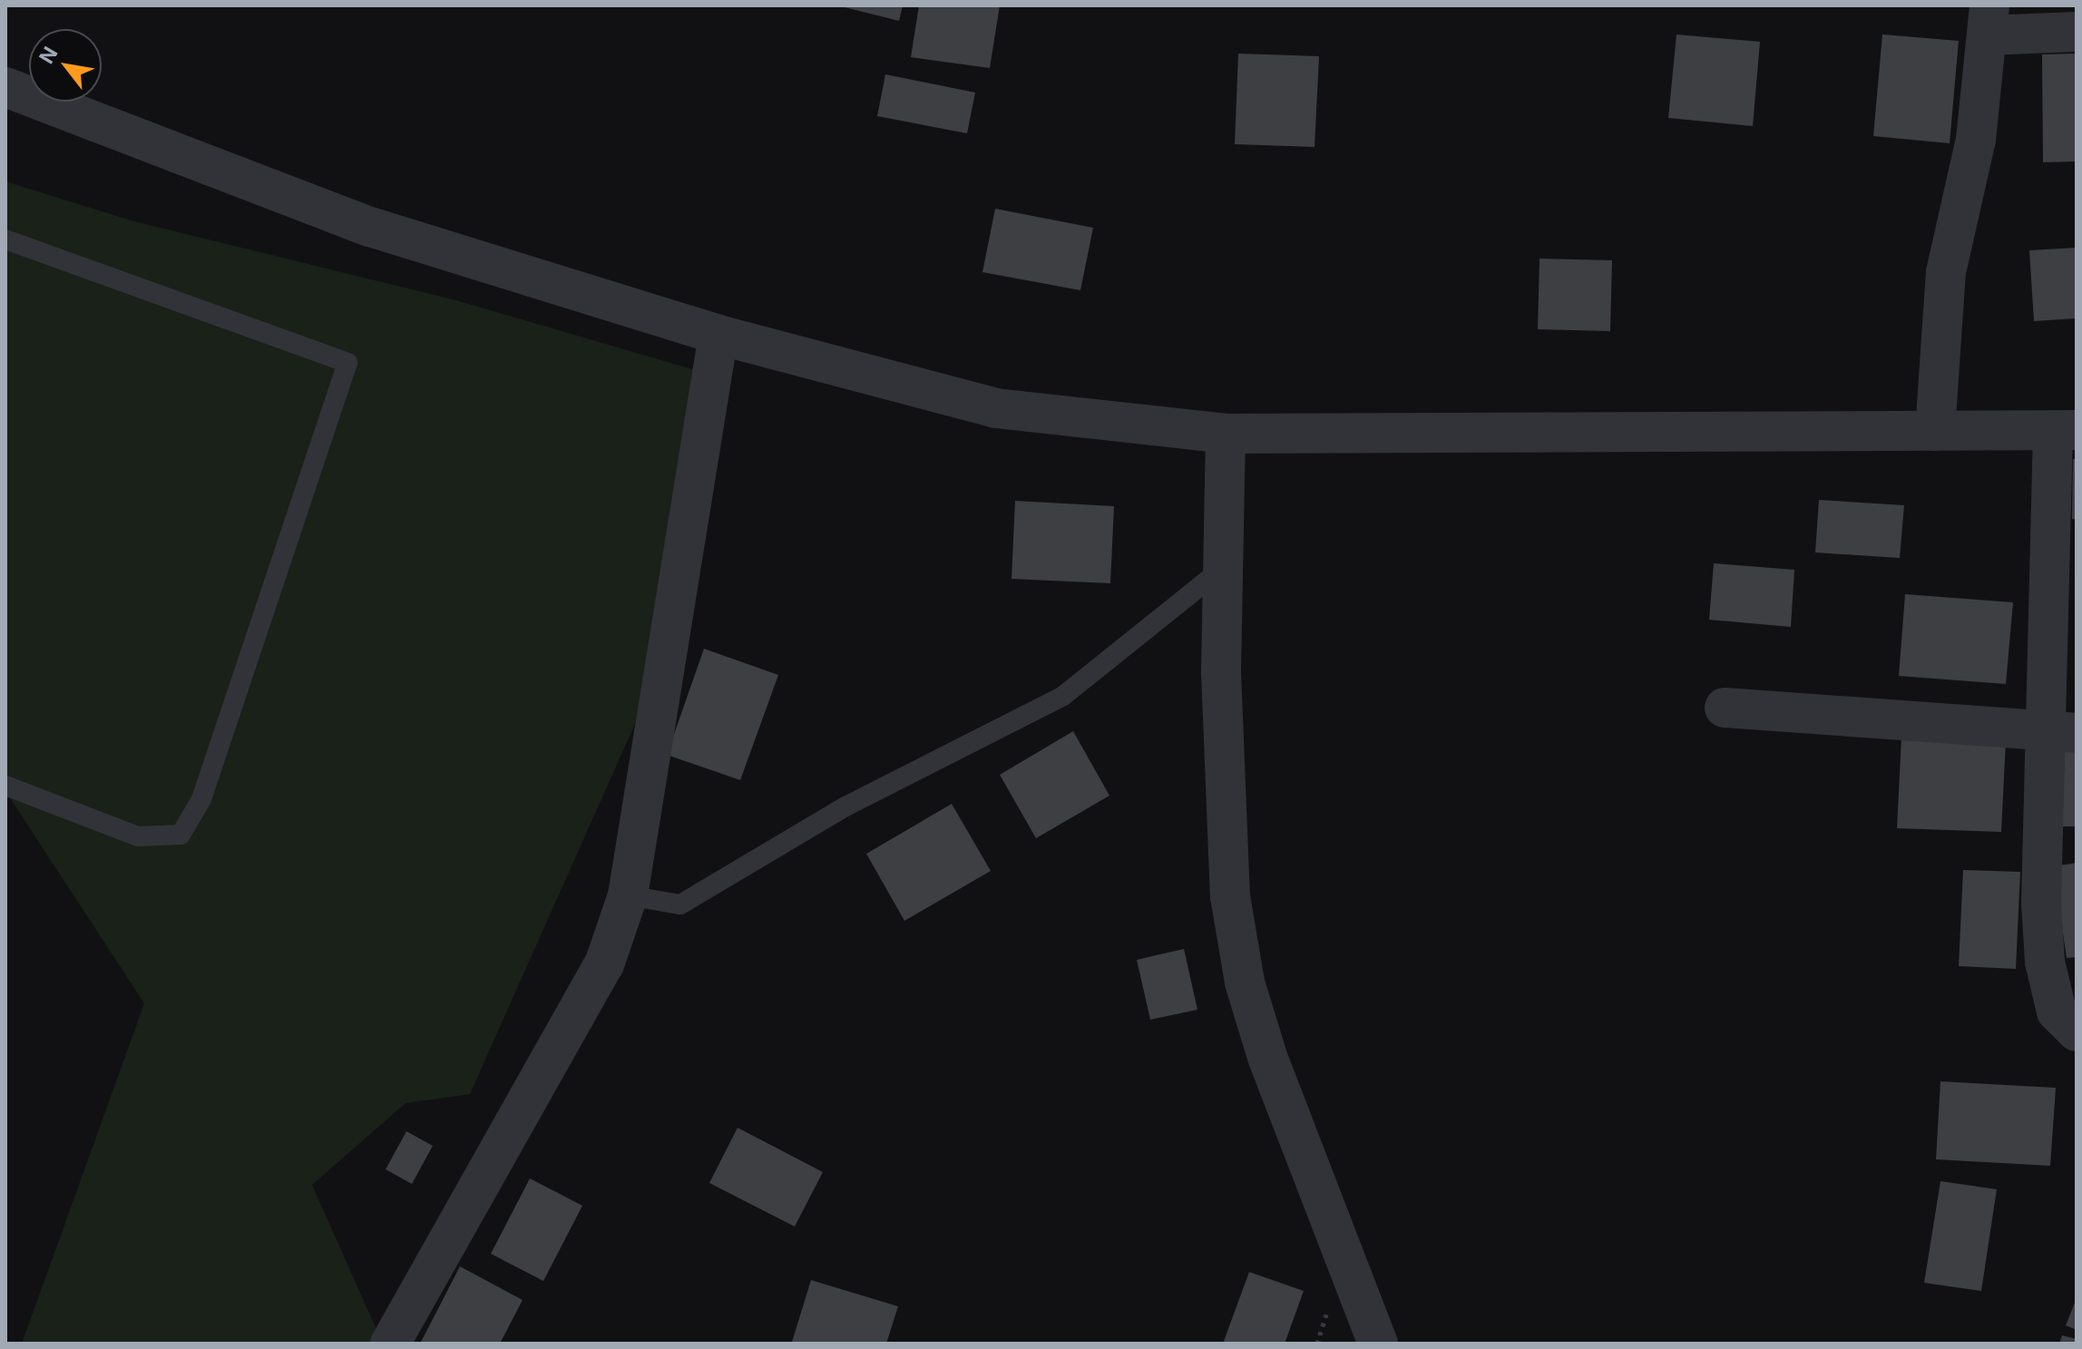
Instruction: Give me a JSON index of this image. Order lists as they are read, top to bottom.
{
  "north": "top left"
}
